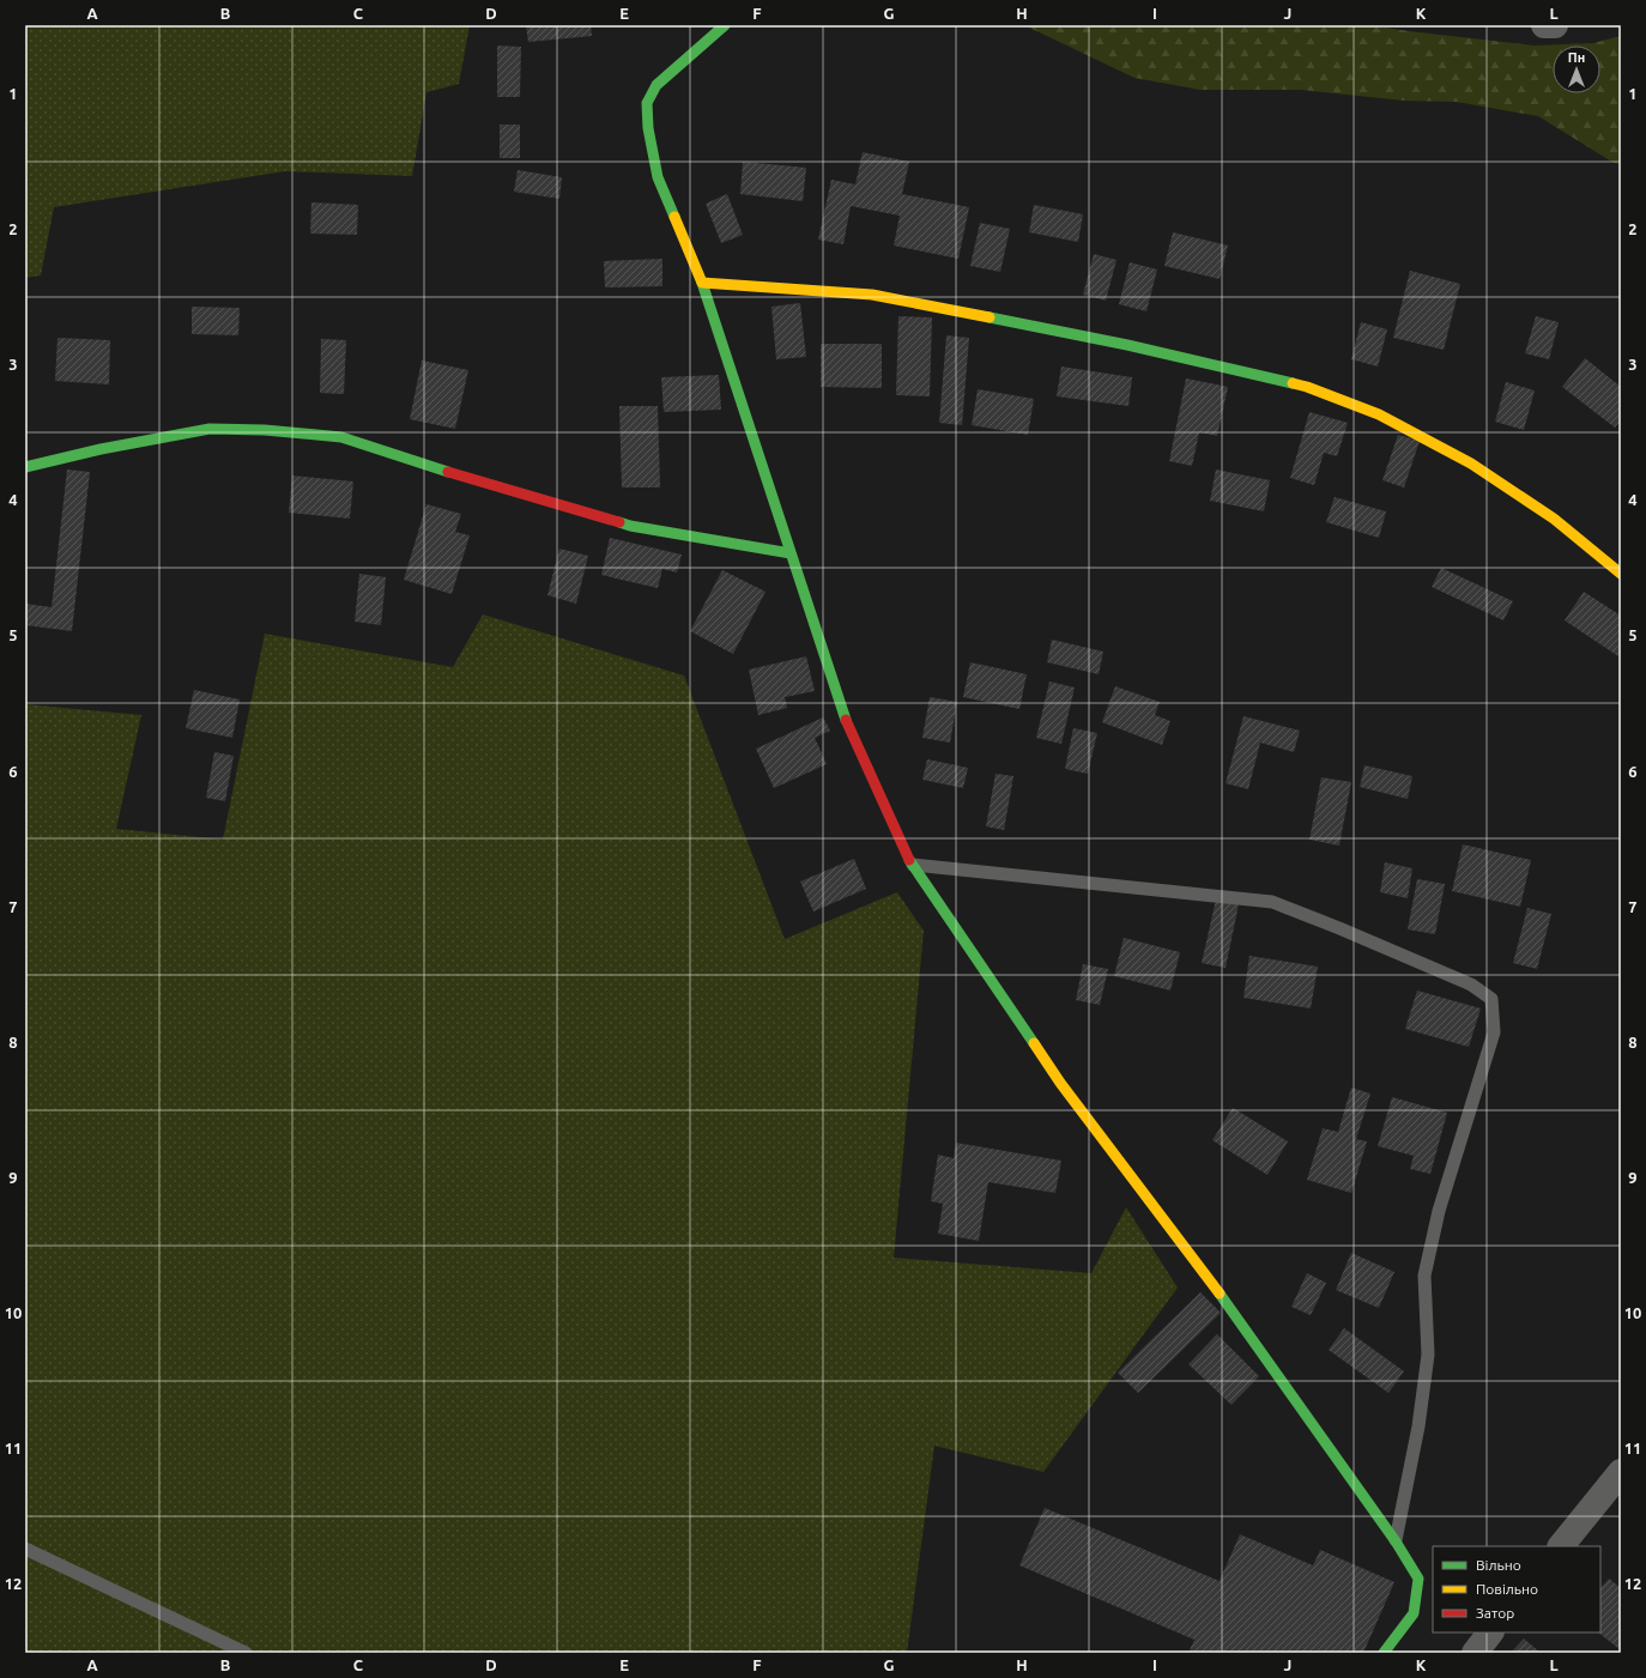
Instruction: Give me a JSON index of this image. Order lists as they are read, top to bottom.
{
  "legend": ["Вільно", "Повільно", "Затор"],
  "north": "top",
  "grid": {
    "columns": [
      "A",
      "B",
      "C",
      "D",
      "E",
      "F",
      "G",
      "H",
      "I",
      "J",
      "K",
      "L"
    ],
    "rows": [
      "1",
      "2",
      "3",
      "4",
      "5",
      "6",
      "7",
      "8",
      "9",
      "10",
      "11",
      "12"
    ]
  }
}
